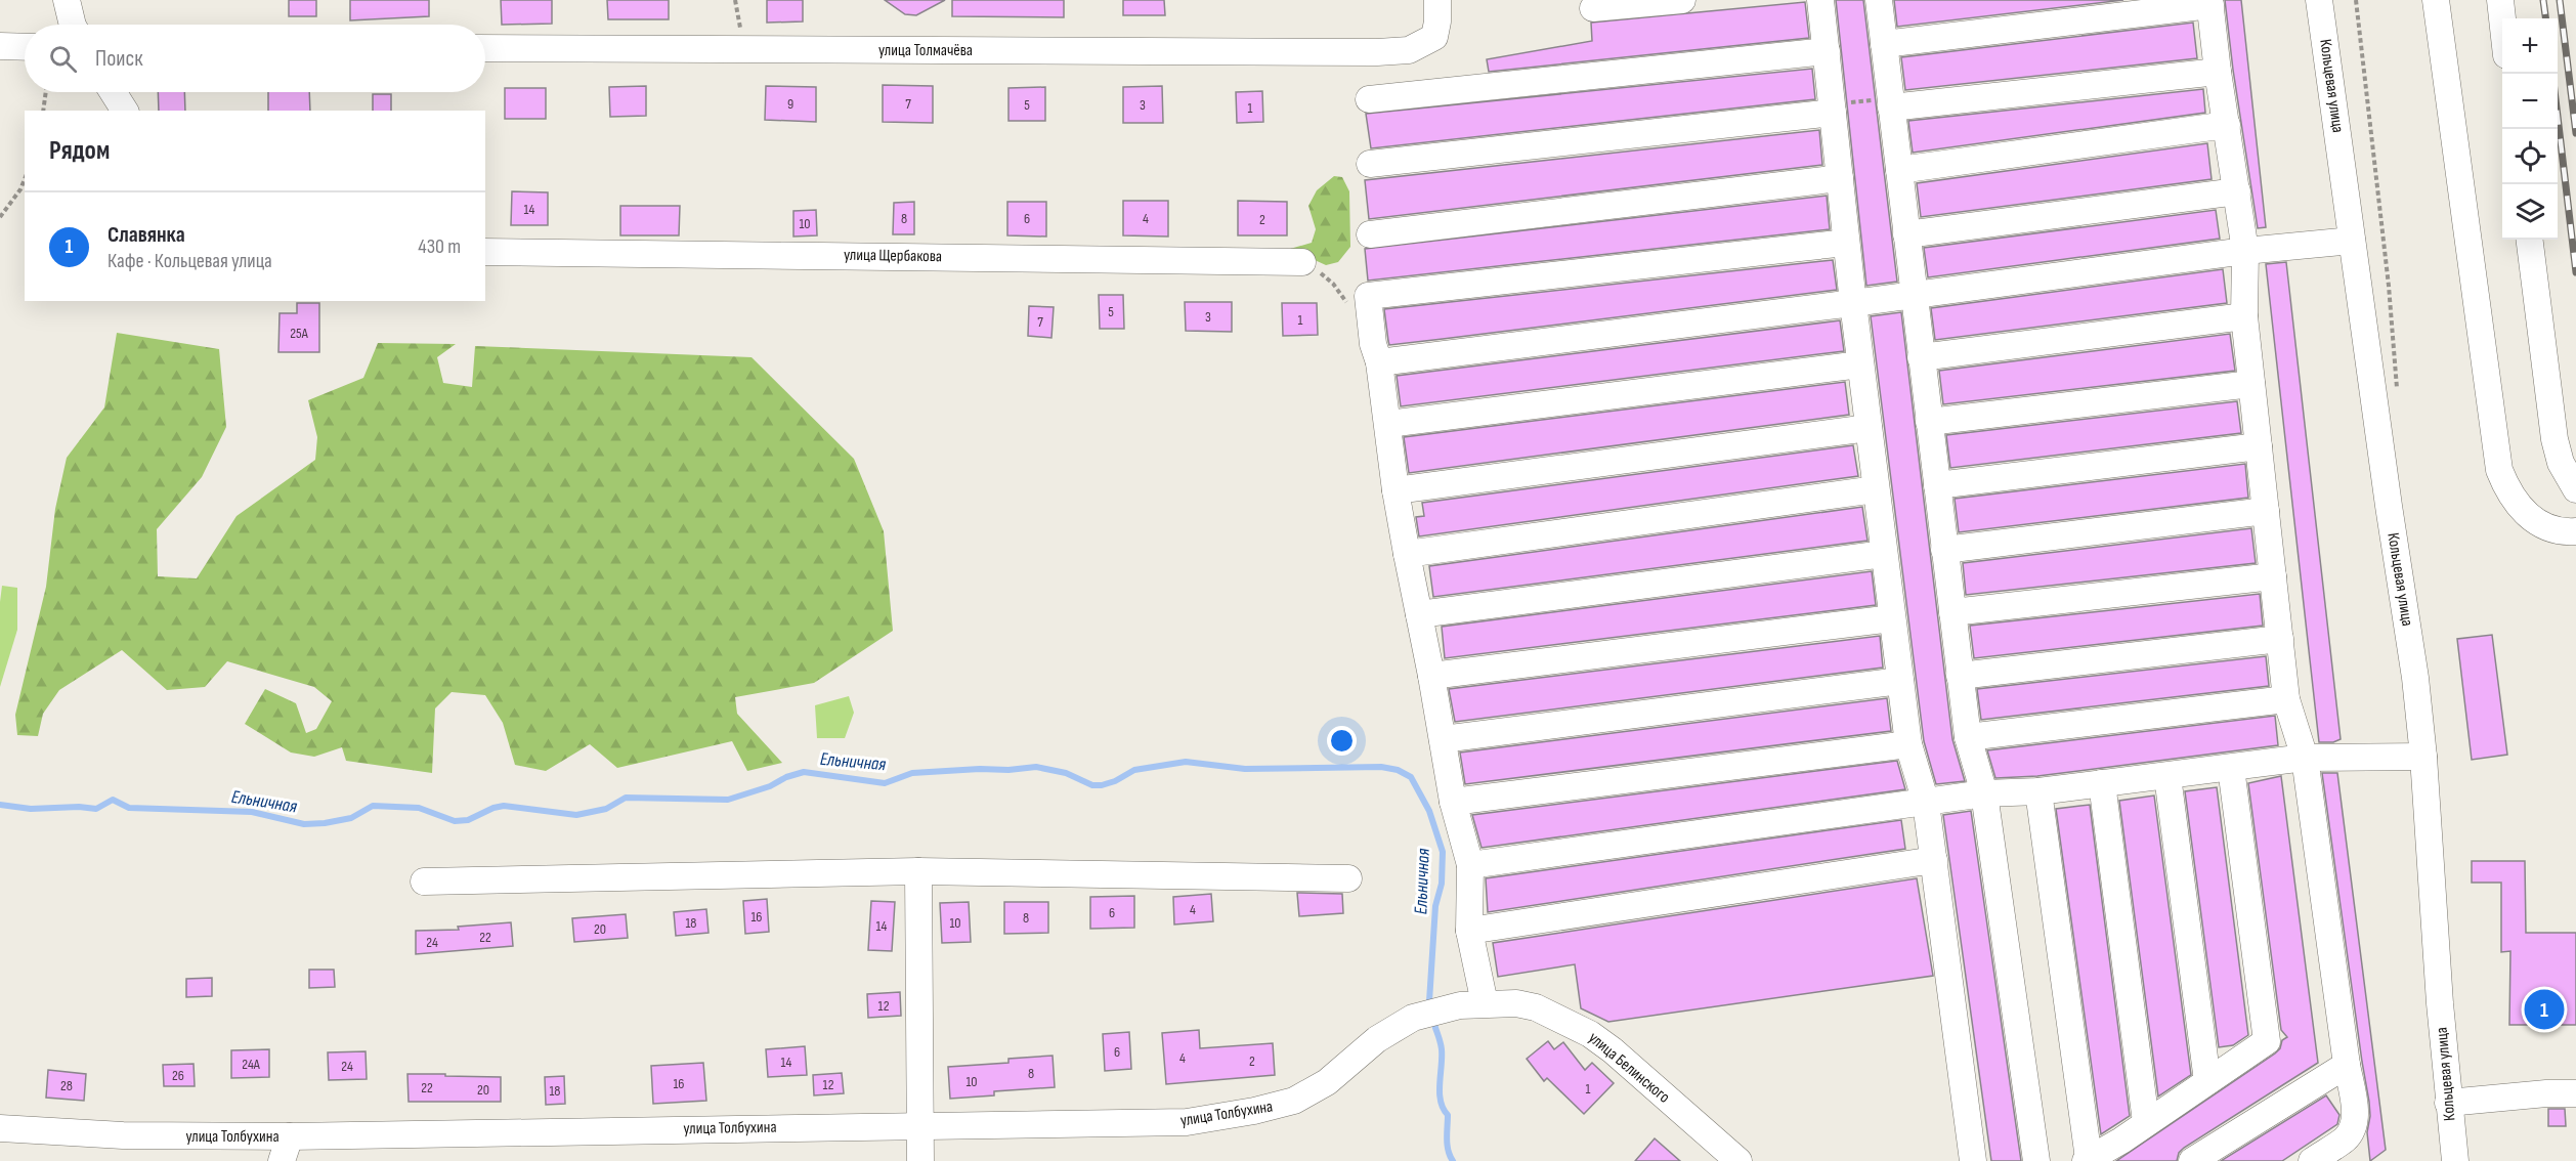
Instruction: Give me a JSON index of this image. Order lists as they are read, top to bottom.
{
  "streets": {
    "street": [
      "улица Толмачёва",
      "Кольцевая улица",
      "улица Щербакова",
      "улица Белинского",
      "улица Толбухина"
    ]
  },
  "crossings": [
    ["улица Белинского", "улица Толбухина"]
  ],
  "water": ["Ельничная"],
  "house_numbers": [
    "9",
    "7",
    "5",
    "3",
    "1",
    "14",
    "8",
    "6",
    "4",
    "2",
    "10",
    "5",
    "3",
    "1",
    "7",
    "25А",
    "4",
    "6",
    "16",
    "8",
    "18",
    "10",
    "14",
    "20",
    "22",
    "24",
    "12",
    "6",
    "4",
    "2",
    "14",
    "24А",
    "24",
    "8",
    "26",
    "10",
    "16",
    "12",
    "28",
    "22",
    "1",
    "20",
    "18"
  ],
  "page": {
    "map_buttons": ["+", "−"],
    "search": "Поиск",
    "heading": "Рядом",
    "list": [
      {
        "mark": "1",
        "name": "Славянка",
        "note": "Кафе · Кольцевая улица",
        "value": "430 m"
      }
    ],
    "pins": "1"
  }
}
